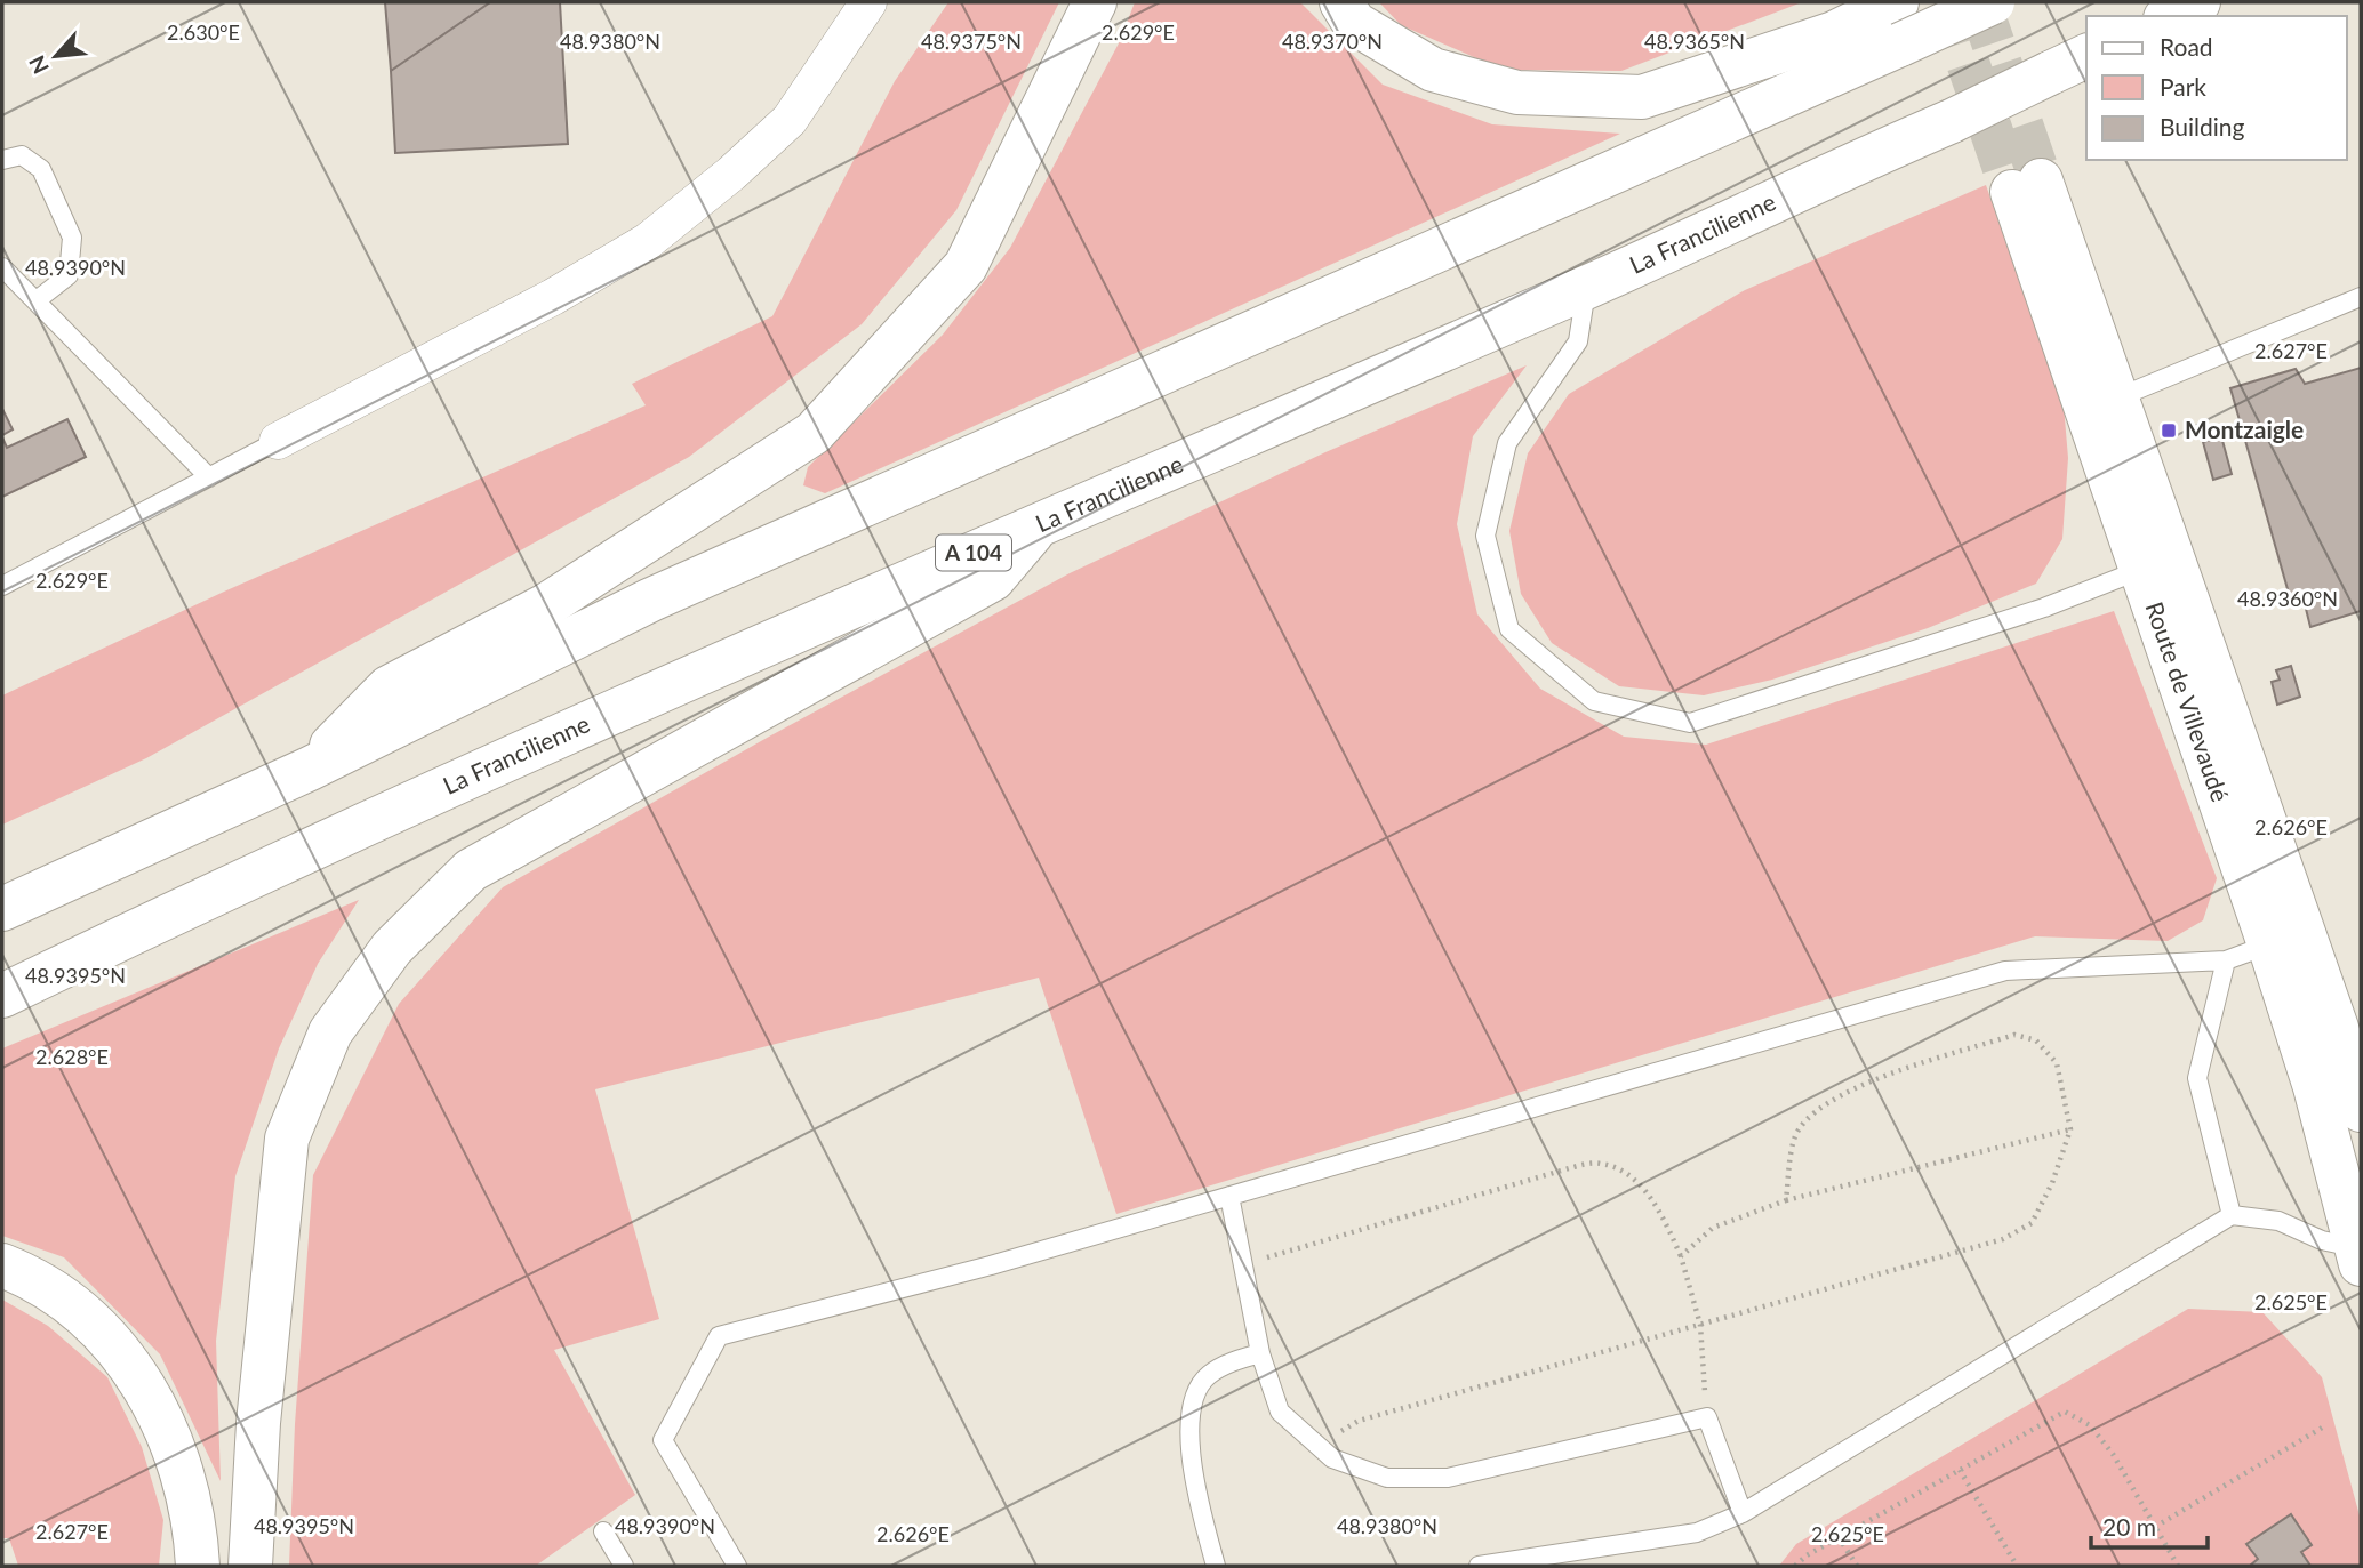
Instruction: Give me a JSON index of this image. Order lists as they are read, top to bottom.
{
  "streets": {
    "main road": ["La Francilienne", "A 104", "Route de Villevaudé"]
  },
  "places": {
    "transit": ["Montzaigle"]
  },
  "legend": ["Road", "Park", "Building"],
  "scale_bar": "20 m",
  "north": "bottom left",
  "coordinates": [
    "2.630°E",
    "2.629°E",
    "48.9380°N",
    "48.9375°N",
    "48.9370°N",
    "48.9365°N",
    "48.9390°N",
    "2.627°E",
    "48.9360°N",
    "2.626°E",
    "48.9395°N",
    "2.628°E",
    "2.625°E"
  ]
}
